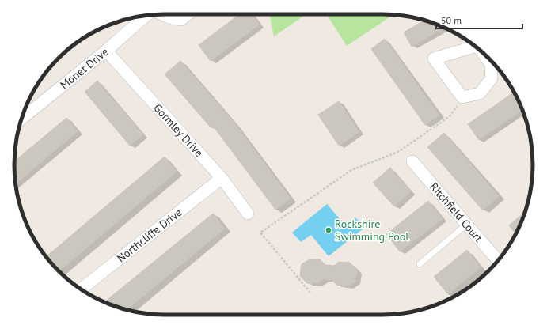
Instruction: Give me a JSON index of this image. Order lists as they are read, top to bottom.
{
  "streets": {
    "street": [
      "Monet Drive",
      "Gormley Drive",
      "Ritchfield Court",
      "Northcliffe Drive"
    ]
  },
  "crossings": [
    ["Monet Drive", "Gormley Drive"],
    ["Gormley Drive", "Northcliffe Drive"]
  ],
  "places": ["Rockshire Swimming Pool"],
  "scale_bar": "50 m"
}
